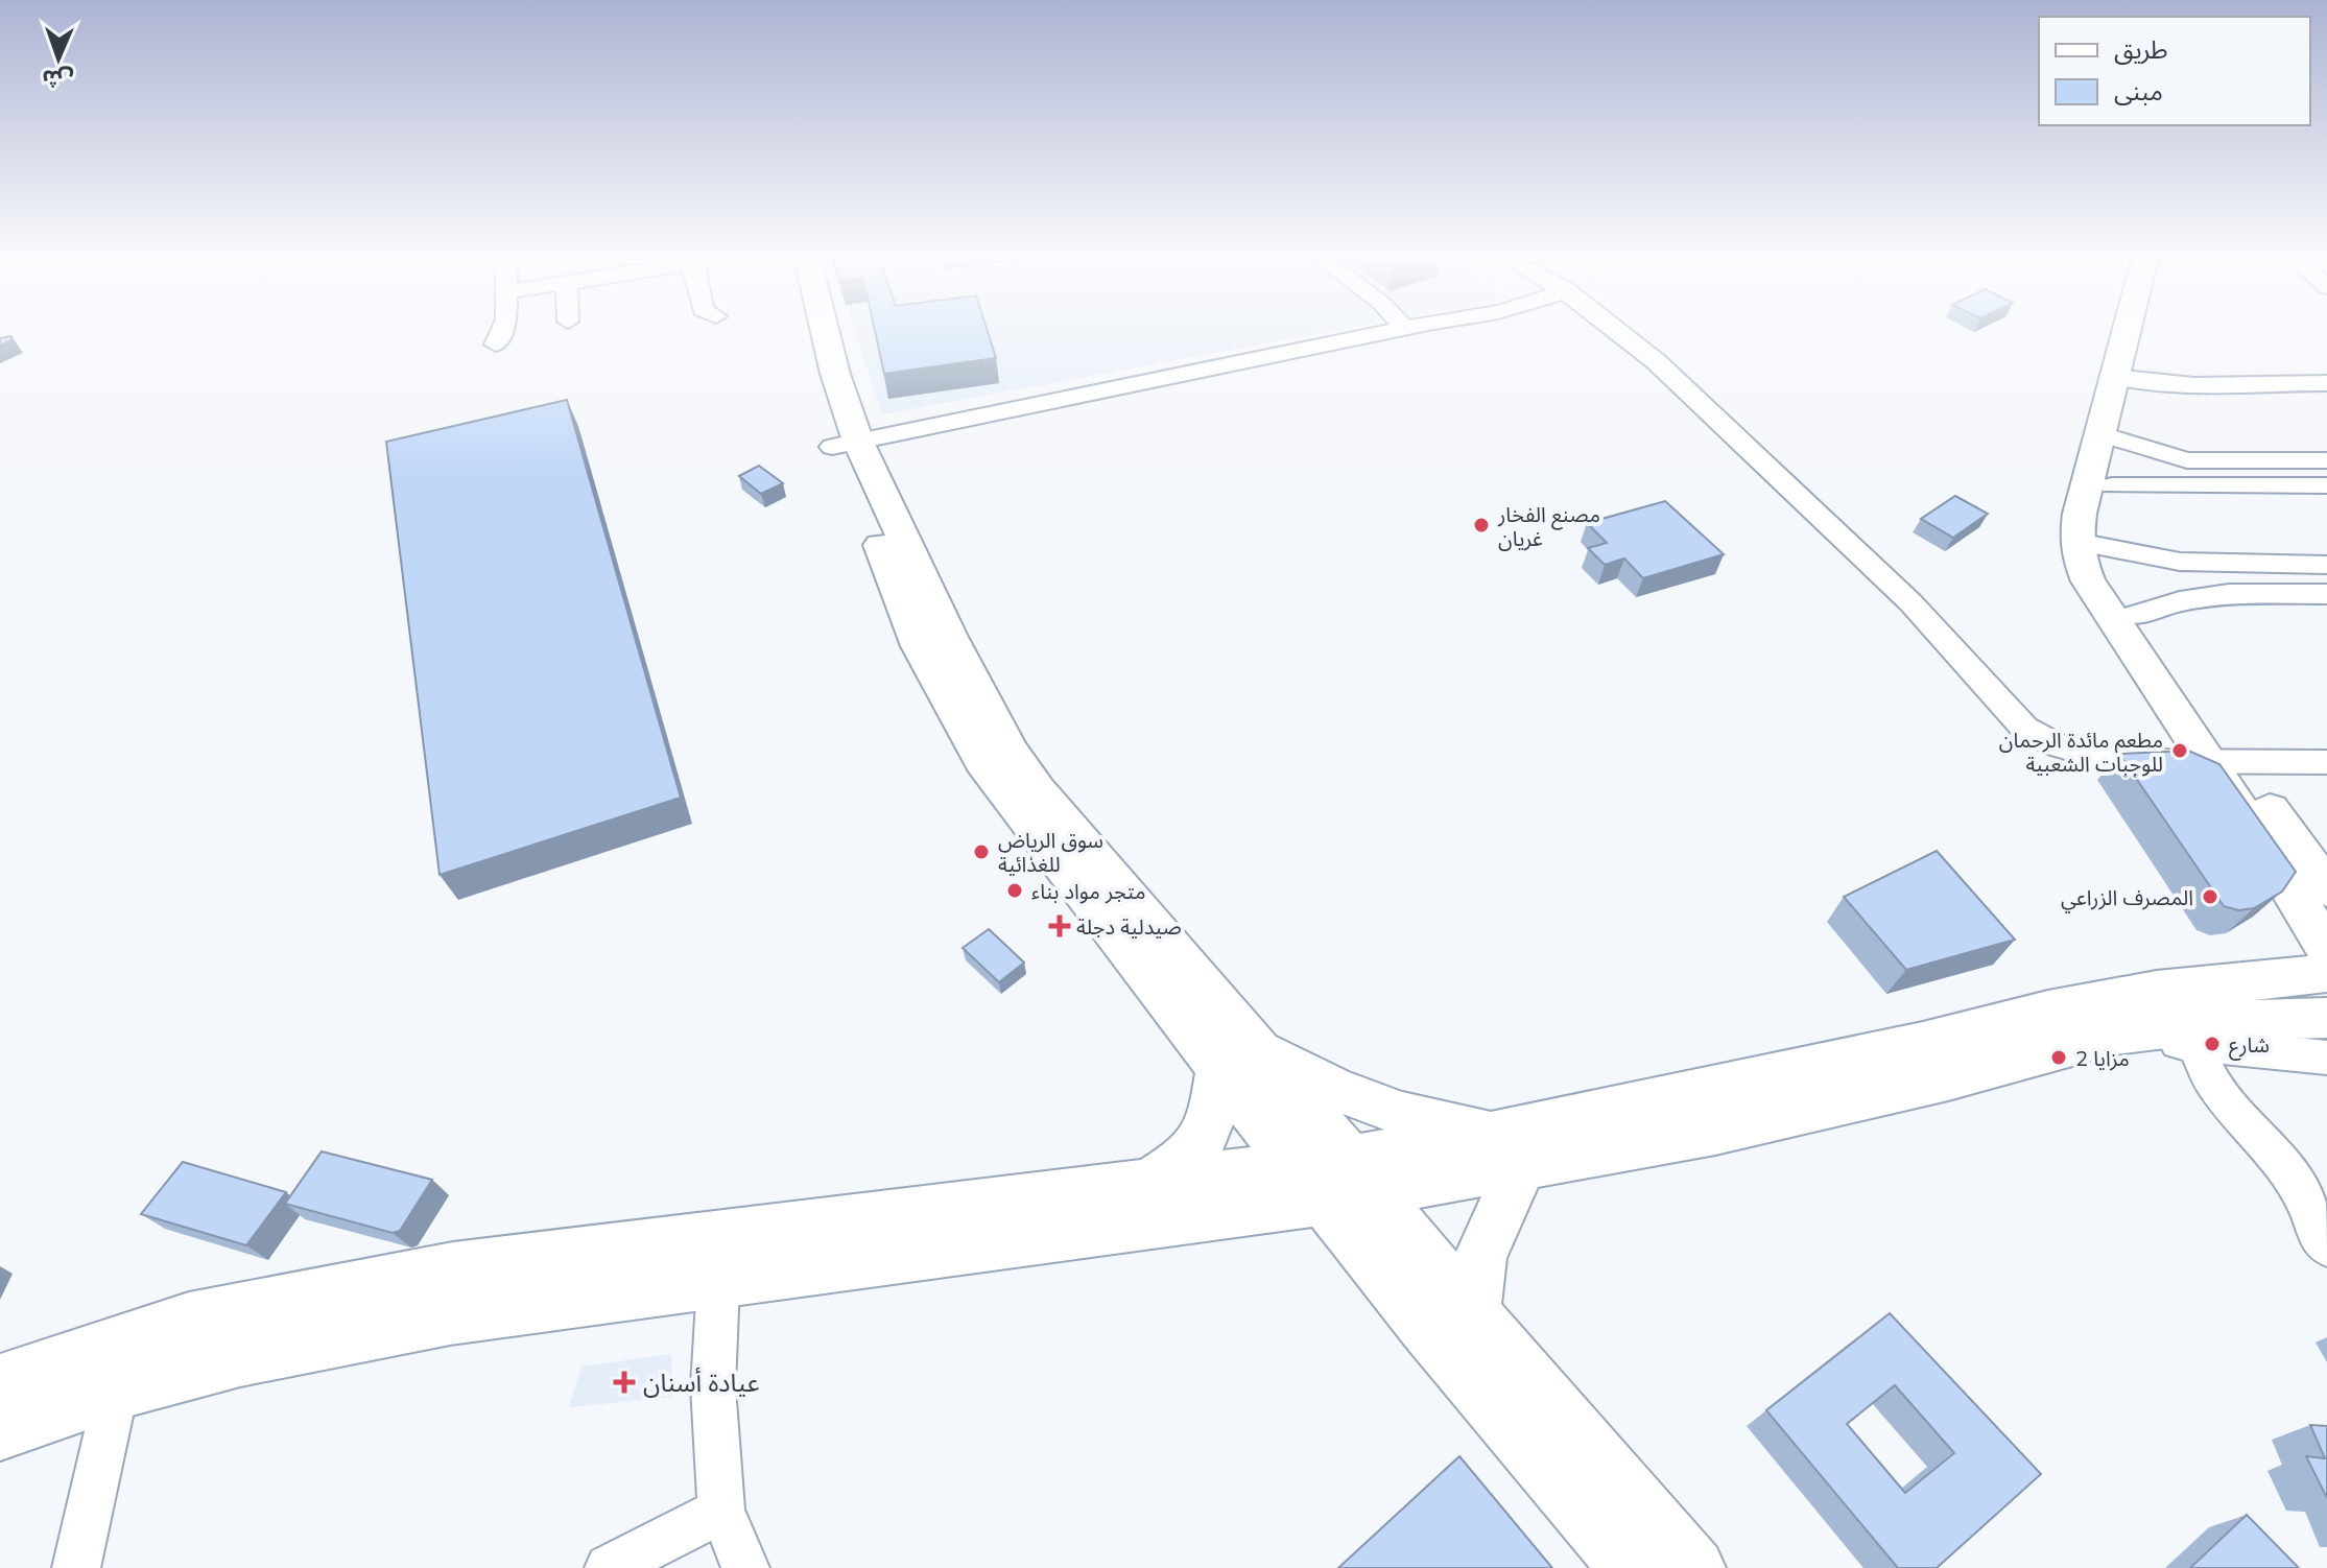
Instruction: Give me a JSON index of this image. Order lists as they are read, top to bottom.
{
  "places": {
    "other": [
      "مصنع الفخار غريان",
      "مطعم مائدة الرحمان للوجبات الشعبية",
      "سوق الرياض للغذائية",
      "متجر مواد بناء",
      "المصرف الزراعي",
      "شارع",
      "مزايا 2"
    ],
    "health": ["صيدلية دجلة", "عيادة أسنان"]
  },
  "legend": ["طريق", "مبنى"],
  "north": "bottom"
}
